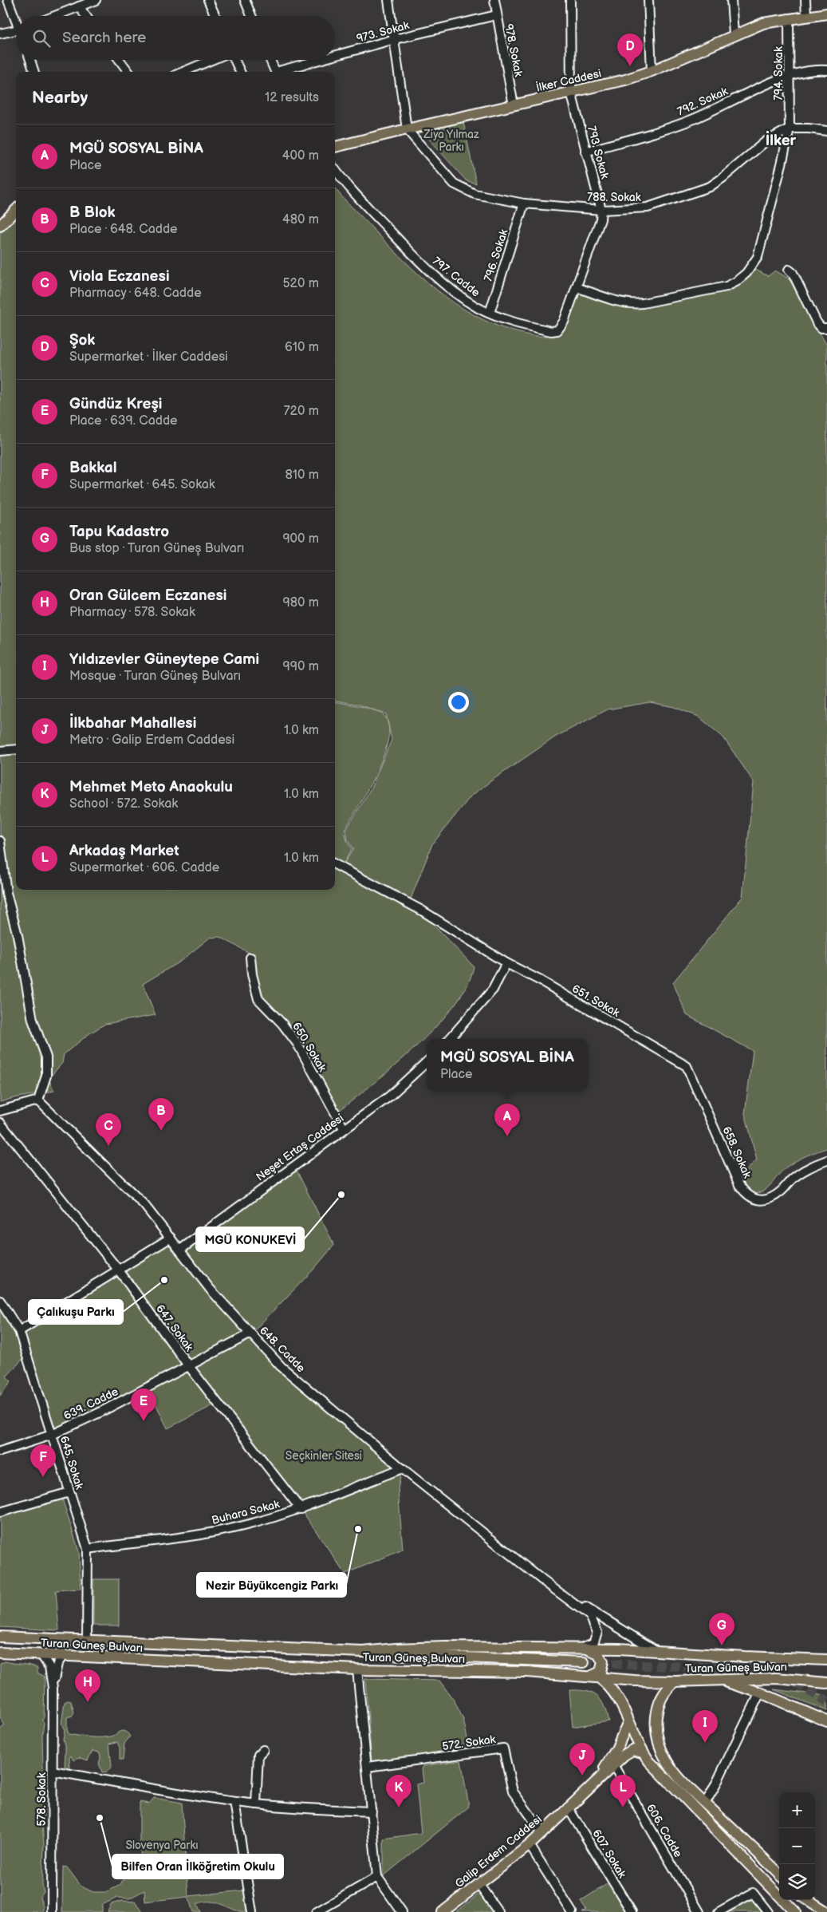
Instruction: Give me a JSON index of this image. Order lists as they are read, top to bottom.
{
  "streets": {
    "main road": ["İlker Caddesi", "Turan Güneş Bulvarı", "Galip Erdem Caddesi"],
    "street": [
      "973. Sokak",
      "978. Sokak",
      "794. Sokak",
      "792. Sokak",
      "793. Sokak",
      "788. Sokak",
      "796. Sokak",
      "797. Cadde",
      "651. Sokak",
      "650. Sokak",
      "Neşet Ertaş Caddesi",
      "658. Sokak",
      "647. Sokak",
      "648. Cadde",
      "639. Cadde",
      "645. Sokak",
      "Buhara Sokak",
      "572. Sokak",
      "578. Sokak",
      "606. Cadde",
      "607. Sokak"
    ]
  },
  "crossings": [
    ["973. Sokak", "978. Sokak"],
    ["978. Sokak", "İlker Caddesi"],
    ["794. Sokak", "İlker Caddesi"],
    ["794. Sokak", "792. Sokak"],
    ["794. Sokak", "793. Sokak"],
    ["794. Sokak", "788. Sokak"],
    ["794. Sokak", "797. Cadde"],
    ["İlker Caddesi", "793. Sokak"],
    ["İlker Caddesi", "788. Sokak"],
    ["792. Sokak", "793. Sokak"],
    ["793. Sokak", "788. Sokak"],
    ["793. Sokak", "797. Cadde"],
    ["788. Sokak", "796. Sokak"],
    ["796. Sokak", "797. Cadde"],
    ["651. Sokak", "658. Sokak"],
    ["650. Sokak", "Neşet Ertaş Caddesi"],
    ["Neşet Ertaş Caddesi", "648. Cadde"],
    ["647. Sokak", "639. Cadde"],
    ["647. Sokak", "Buhara Sokak"],
    ["648. Cadde", "639. Cadde"],
    ["648. Cadde", "Buhara Sokak"],
    ["639. Cadde", "645. Sokak"],
    ["645. Sokak", "Buhara Sokak"],
    ["645. Sokak", "Turan Güneş Bulvarı"],
    ["572. Sokak", "Galip Erdem Caddesi"],
    ["606. Cadde", "Galip Erdem Caddesi"],
    ["Galip Erdem Caddesi", "607. Sokak"]
  ],
  "districts": ["İlker"],
  "parks": ["Ziya Yılmaz Parkı", "Seçkinler Sitesi", "Slovenya Parkı"],
  "places": [
    "MGÜ KONUKEVİ",
    "Çalıkuşu Parkı",
    "Nezir Büyükcengiz Parkı",
    "Bilfen Oran İlköğretim Okulu"
  ],
  "page": {
    "search": "Search here",
    "pins": [
      "D",
      "B",
      "A",
      "C",
      "E",
      "F",
      "G",
      "H",
      "I",
      "J",
      "K",
      "L"
    ],
    "heading": ["Nearby", "12 results"],
    "list": [
      {
        "mark": "A",
        "name": "MGÜ SOSYAL BİNA",
        "note": "Place",
        "value": "400 m"
      },
      {
        "mark": "B",
        "name": "B Blok",
        "note": "Place · 648. Cadde",
        "value": "480 m"
      },
      {
        "mark": "C",
        "name": "Viola Eczanesi",
        "note": "Pharmacy · 648. Cadde",
        "value": "520 m"
      },
      {
        "mark": "D",
        "name": "Şok",
        "note": "Supermarket · İlker Caddesi",
        "value": "610 m"
      },
      {
        "mark": "E",
        "name": "Gündüz Kreşi",
        "note": "Place · 639. Cadde",
        "value": "720 m"
      },
      {
        "mark": "F",
        "name": "Bakkal",
        "note": "Supermarket · 645. Sokak",
        "value": "810 m"
      },
      {
        "mark": "G",
        "name": "Tapu Kadastro",
        "note": "Bus stop · Turan Güneş Bulvarı",
        "value": "900 m"
      },
      {
        "mark": "H",
        "name": "Oran Gülcem Eczanesi",
        "note": "Pharmacy · 578. Sokak",
        "value": "980 m"
      },
      {
        "mark": "I",
        "name": "Yıldızevler Güneytepe Cami",
        "note": "Mosque · Turan Güneş Bulvarı",
        "value": "990 m"
      },
      {
        "mark": "J",
        "name": "İlkbahar Mahallesi",
        "note": "Metro · Galip Erdem Caddesi",
        "value": "1.0 km"
      },
      {
        "mark": "K",
        "name": "Mehmet Meto Anaokulu",
        "note": "School · 572. Sokak",
        "value": "1.0 km"
      },
      {
        "mark": "L",
        "name": "Arkadaş Market",
        "note": "Supermarket · 606. Cadde",
        "value": "1.0 km"
      }
    ],
    "popup": ["MGÜ SOSYAL BİNA", "Place"],
    "map_buttons": ["+", "−"]
  }
}
